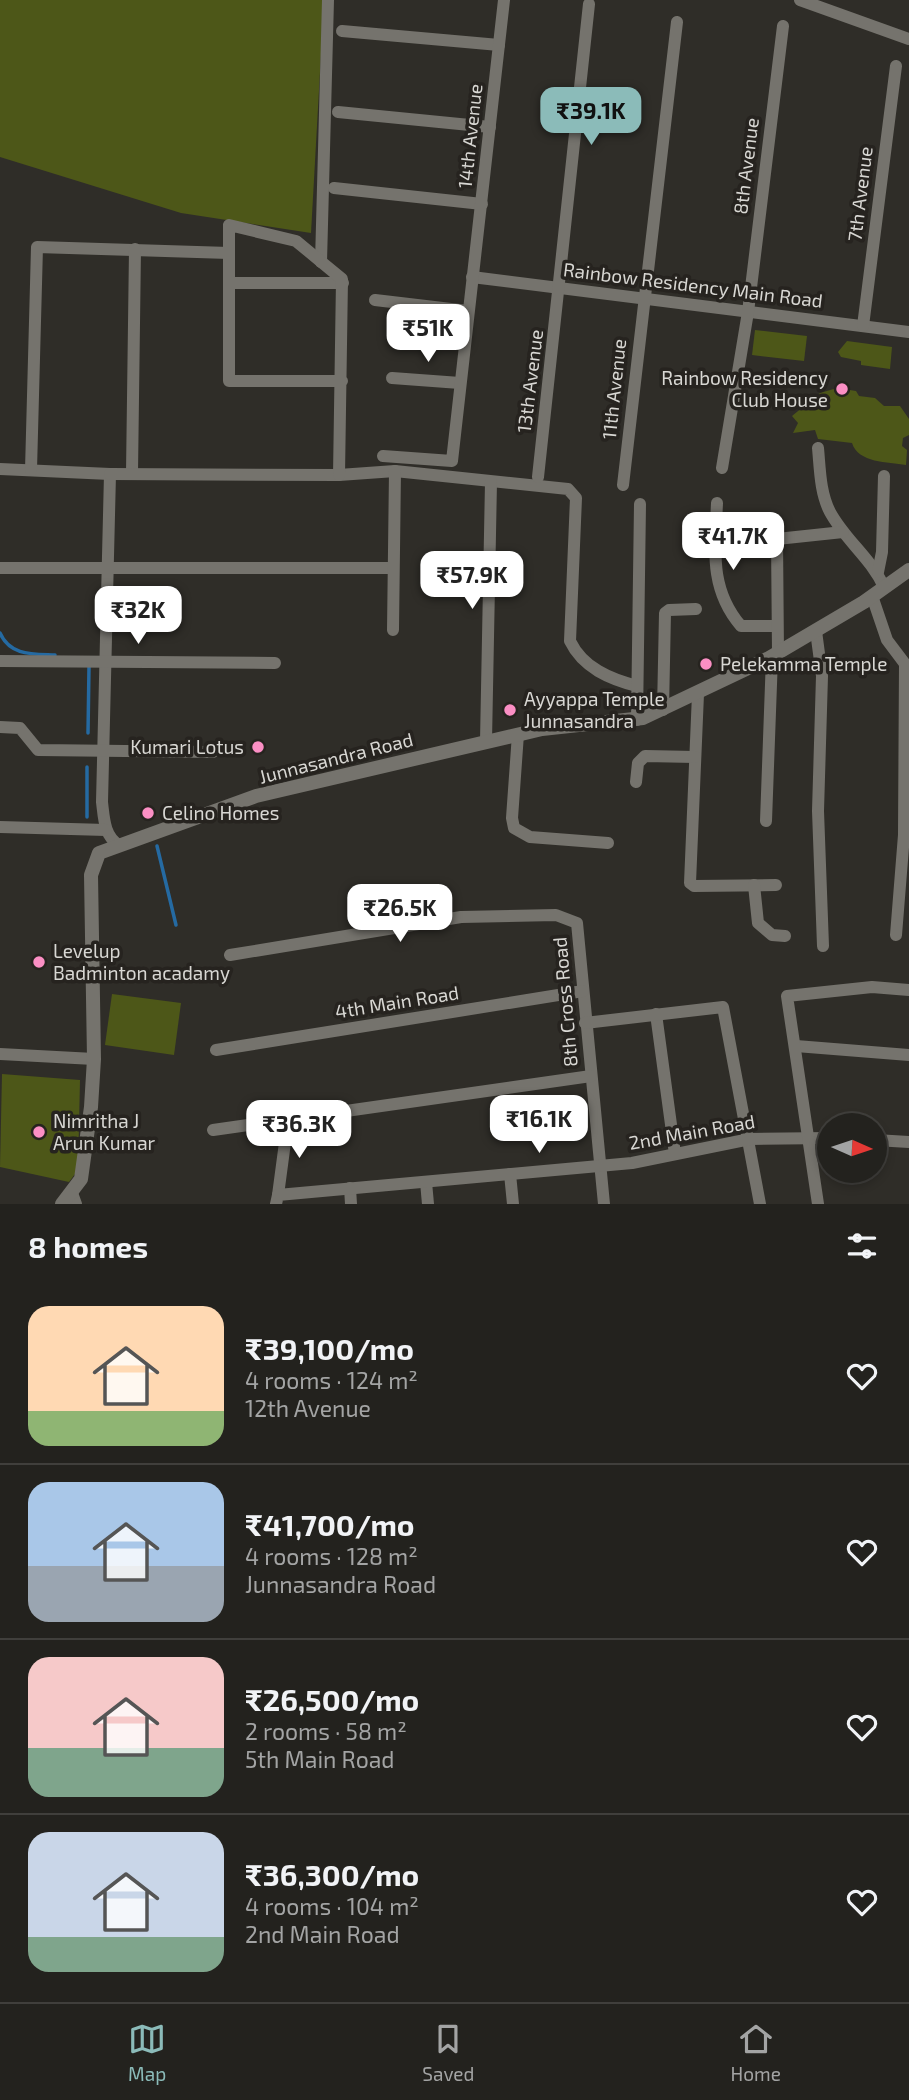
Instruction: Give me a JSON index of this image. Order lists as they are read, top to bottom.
{
  "streets": {
    "street": [
      "14th Avenue",
      "8th Avenue",
      "7th Avenue",
      "Rainbow Residency Main Road",
      "13th Avenue",
      "11th Avenue",
      "Junnasandra Road",
      "4th Main Road",
      "8th Cross Road",
      "2nd Main Road"
    ]
  },
  "crossings": [
    ["14th Avenue", "Rainbow Residency Main Road"],
    ["8th Avenue", "Rainbow Residency Main Road"],
    ["7th Avenue", "Rainbow Residency Main Road"],
    ["Rainbow Residency Main Road", "13th Avenue"],
    ["Rainbow Residency Main Road", "11th Avenue"],
    ["4th Main Road", "8th Cross Road"],
    ["8th Cross Road", "2nd Main Road"]
  ],
  "places": [
    "Rainbow Residency Club House",
    "Pelekamma Temple",
    "Ayyappa Temple Junnasandra",
    "Kumari Lotus",
    "Celino Homes",
    "Levelup Badminton acadamy",
    "Nimritha J Arun Kumar"
  ],
  "north": "right",
  "page": {
    "price": [
      "₹39.1K",
      "₹51K",
      "₹41.7K",
      "₹57.9K",
      "₹32K",
      "₹26.5K",
      "₹16.1K",
      "₹36.3K"
    ],
    "heading": "8 homes",
    "list": [
      {
        "name": "₹39,100/mo",
        "note": "4 rooms · 124 m² · 12th Avenue"
      },
      {
        "name": "₹41,700/mo",
        "note": "4 rooms · 128 m² · Junnasandra Road"
      },
      {
        "name": "₹26,500/mo",
        "note": "2 rooms · 58 m² · 5th Main Road"
      },
      {
        "name": "₹36,300/mo",
        "note": "4 rooms · 104 m² · 2nd Main Road"
      }
    ],
    "tabs": ["Map", "Saved", "Home"]
  }
}
